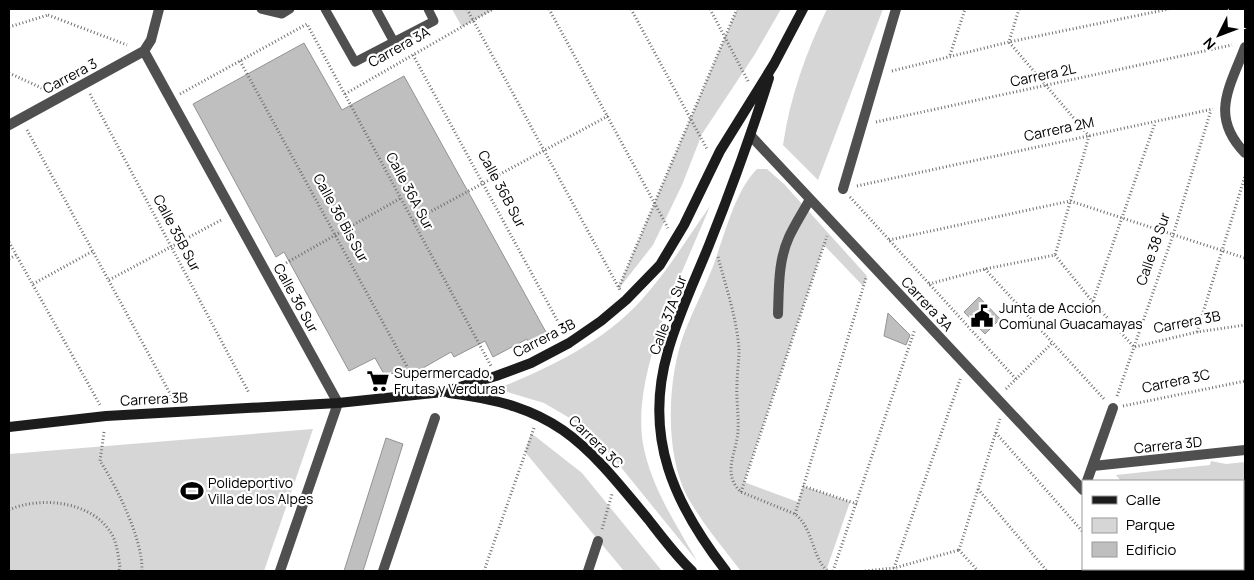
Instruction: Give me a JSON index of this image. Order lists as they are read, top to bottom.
{
  "streets": {
    "main road": ["Calle 37A Sur", "Carrera 3B", "Carrera 3C"],
    "street": [
      "Carrera 3A",
      "Carrera 3",
      "Calle 36 Sur",
      "Carrera 3D"
    ],
    "path": [
      "Carrera 2L",
      "Carrera 2M",
      "Calle 36B Sur",
      "Calle 36A Sur",
      "Calle 36 Bis Sur",
      "Calle 35B Sur",
      "Calle 38 Sur"
    ]
  },
  "crossings": [
    ["Carrera 3A", "Calle 36B Sur"],
    ["Carrera 3A", "Calle 36A Sur"],
    ["Carrera 3A", "Calle 37A Sur"],
    ["Carrera 3", "Calle 35B Sur"],
    ["Carrera 3", "Calle 36 Sur"],
    ["Carrera 2M", "Calle 38 Sur"],
    ["Calle 36A Sur", "Calle 36 Bis Sur"],
    ["Calle 38 Sur", "Carrera 3B"],
    ["Calle 38 Sur", "Carrera 3C"],
    ["Calle 36 Sur", "Carrera 3B"],
    ["Calle 37A Sur", "Carrera 3B"],
    ["Carrera 3B", "Carrera 3C"]
  ],
  "places": {
    "public building": ["Junta de Accion Comunal Guacamayas"],
    "supermarket": ["Supermercado, Frutas y Verduras"],
    "sports": ["Polideportivo Villa de los Alpes"]
  },
  "legend": ["Calle", "Parque", "Edificio"],
  "north": "bottom left"
}
